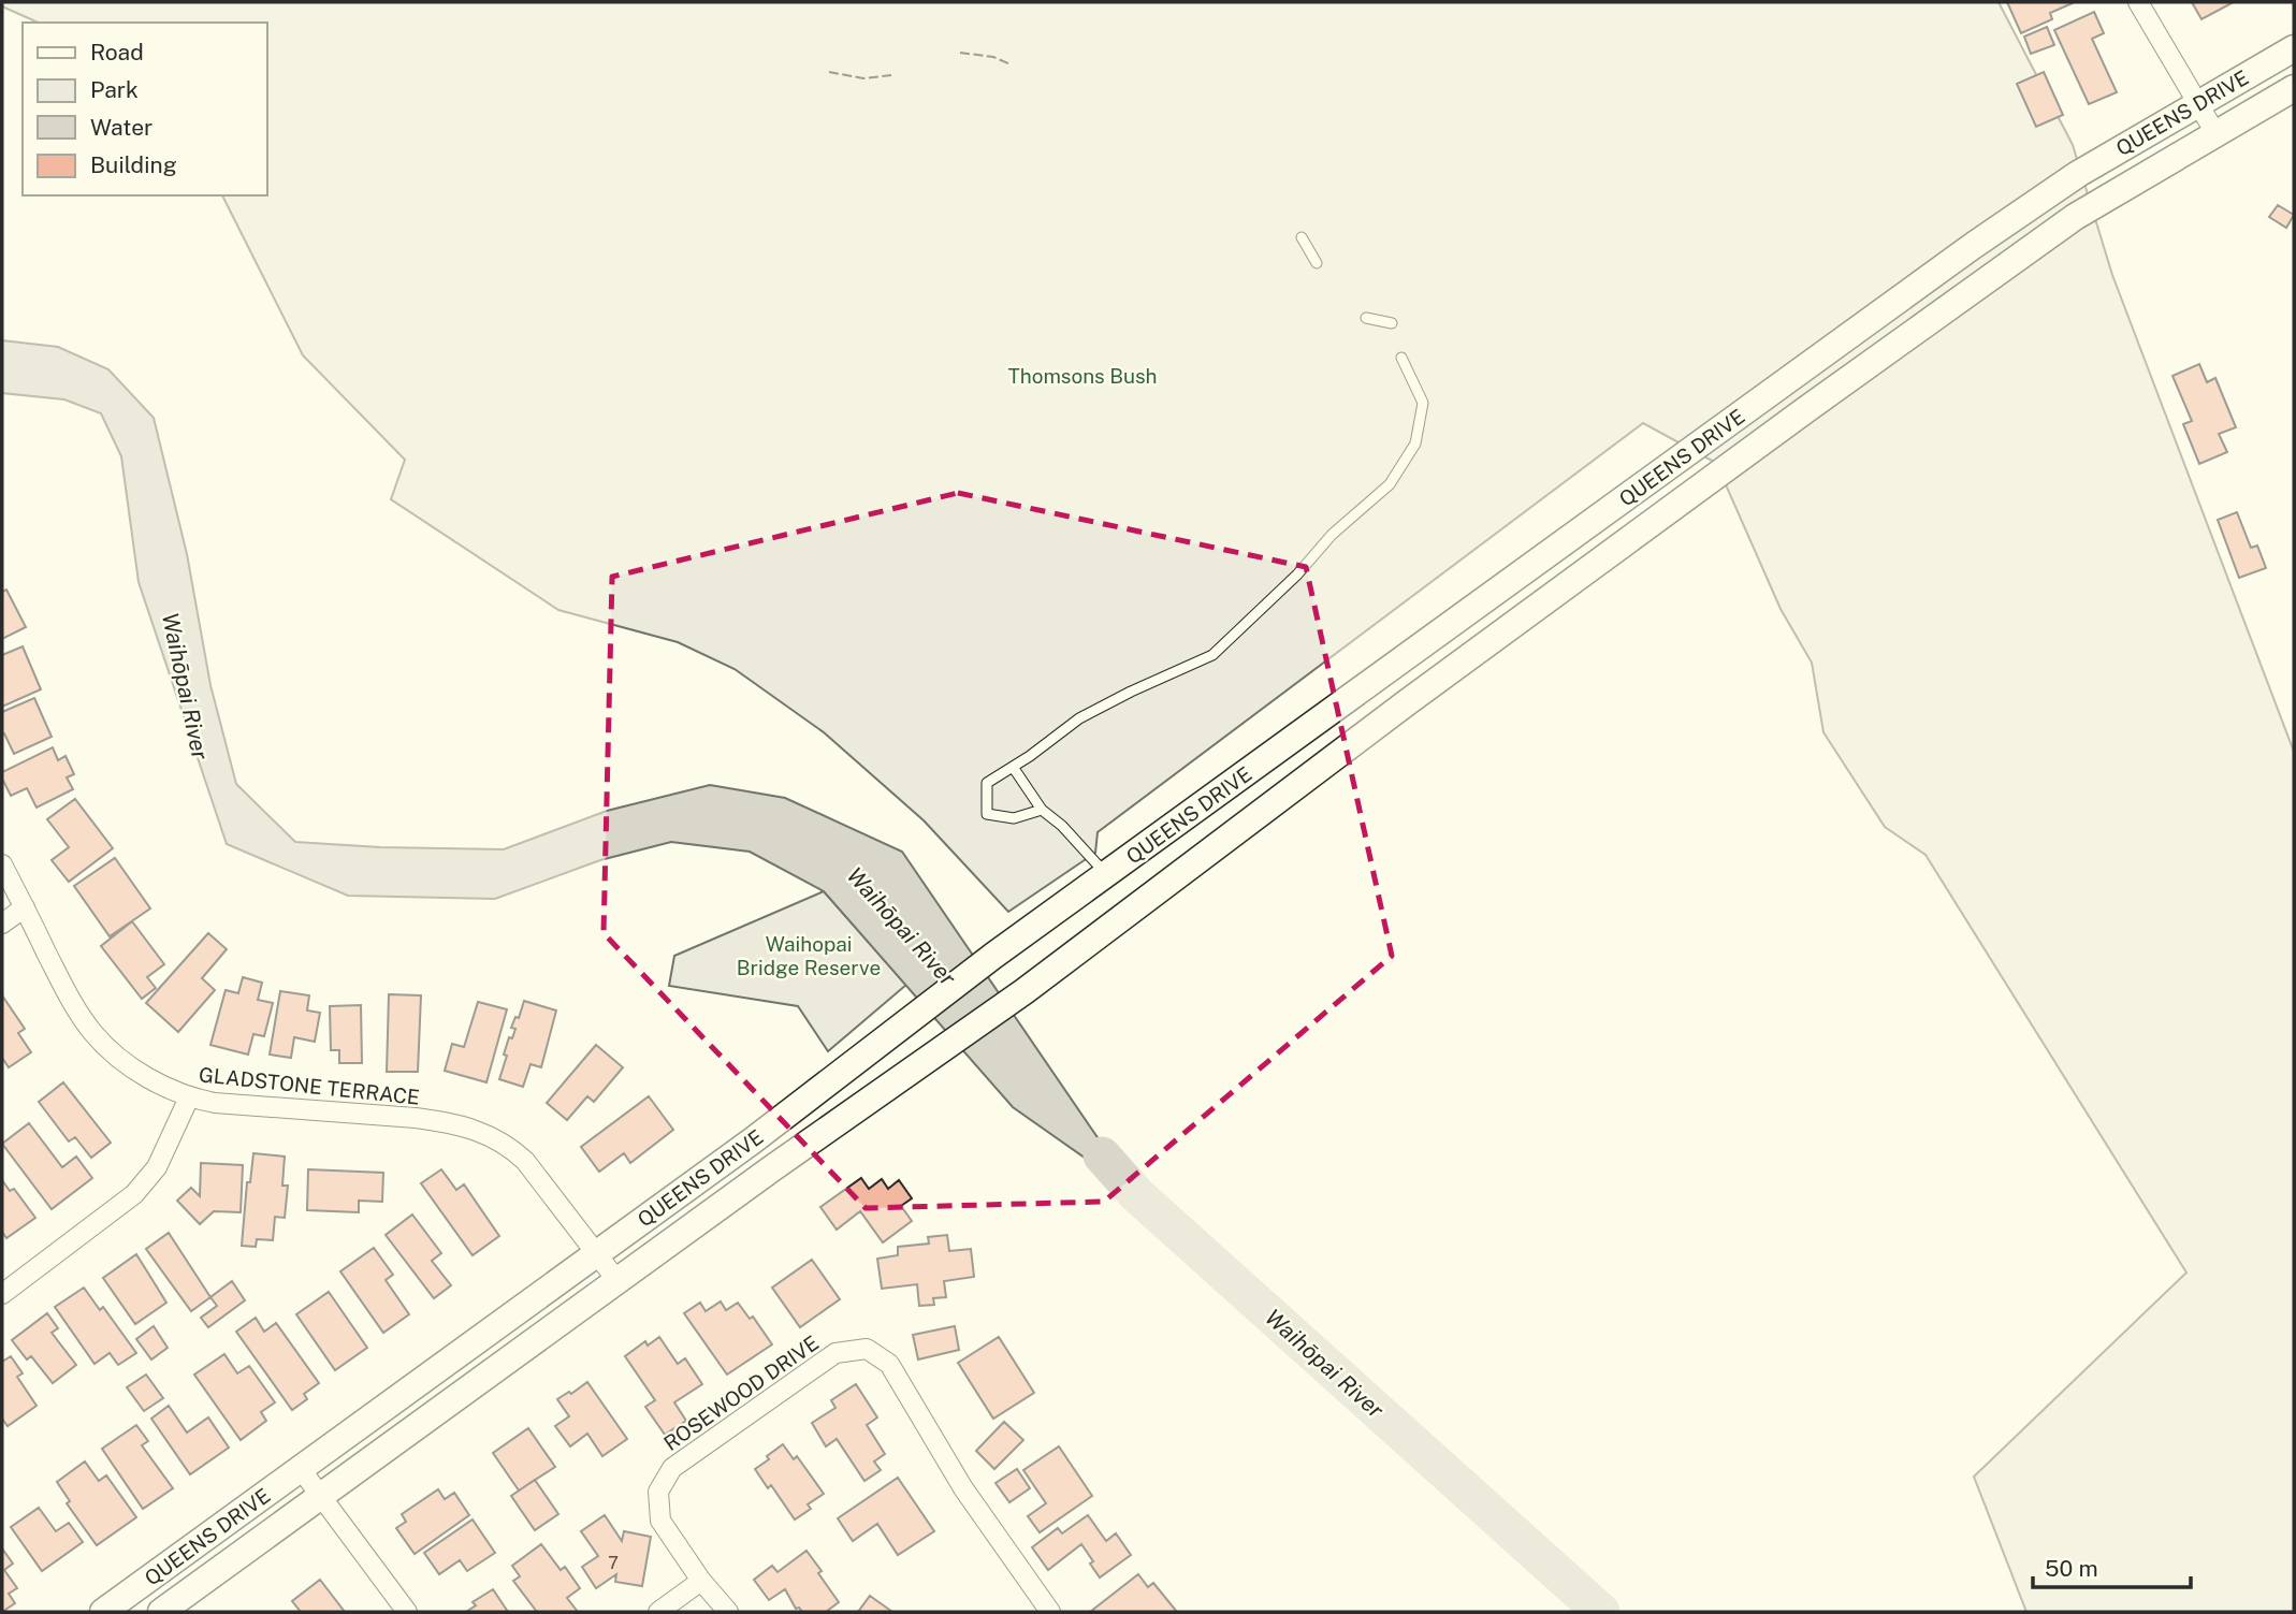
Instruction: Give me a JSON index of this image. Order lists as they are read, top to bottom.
{
  "streets": {
    "main road": ["QUEENS DRIVE"],
    "street": ["GLADSTONE TERRACE", "ROSEWOOD DRIVE"]
  },
  "crossings": [
    ["QUEENS DRIVE", "GLADSTONE TERRACE"]
  ],
  "water": ["Waihōpai River"],
  "parks": ["Thomsons Bush", "Waihopai Bridge Reserve"],
  "house_numbers": ["7"],
  "legend": [
    "Road",
    "Park",
    "Water",
    "Building"
  ],
  "scale_bar": "50 m"
}
